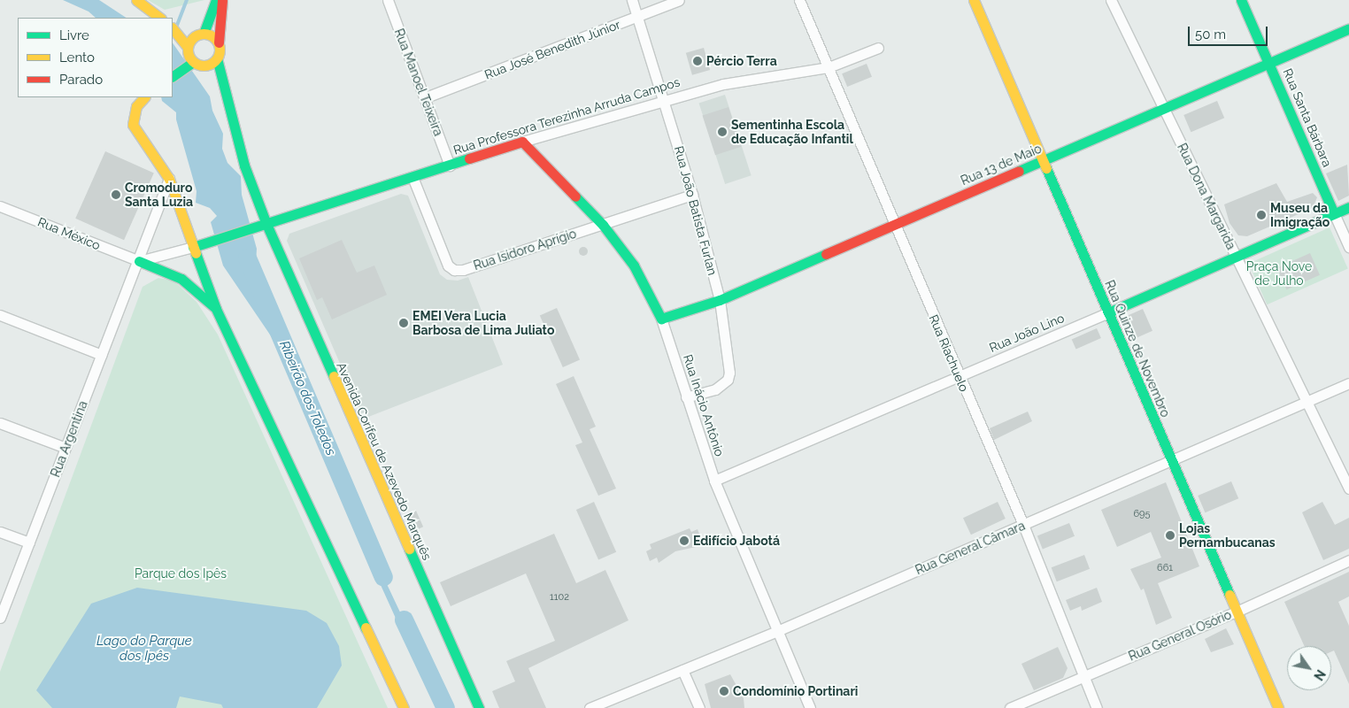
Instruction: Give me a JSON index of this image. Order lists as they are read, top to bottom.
{
  "streets": {
    "main road": [
      "Rua Professora Terezinha Arruda Campos",
      "Rua Santa Bárbara",
      "Rua 13 de Maio",
      "Rua João Lino",
      "Rua Quinze de Novembro",
      "Rua Inácio Antônio",
      "Avenida Corifeu de Azevedo Marquês"
    ],
    "street": [
      "Rua José Benedith Júnior",
      "Rua Manoel Teixeira",
      "Rua Dona Margarida",
      "Rua João Batista Furlan",
      "Rua México",
      "Rua Isidoro Aprígio",
      "Rua Riachuelo",
      "Rua Argentina",
      "Rua General Câmara",
      "Rua General Osório"
    ]
  },
  "crossings": [
    ["Rua José Benedith Júnior", "Rua Manoel Teixeira"],
    ["Rua José Benedith Júnior", "Rua João Batista Furlan"],
    ["Rua Manoel Teixeira", "Rua Professora Terezinha Arruda Campos"],
    ["Rua Professora Terezinha Arruda Campos", "Rua João Batista Furlan"],
    ["Rua Professora Terezinha Arruda Campos", "Rua Isidoro Aprígio"],
    ["Rua Professora Terezinha Arruda Campos", "Rua Riachuelo"],
    ["Rua Professora Terezinha Arruda Campos", "Rua Inácio Antônio"],
    ["Rua Professora Terezinha Arruda Campos", "Avenida Corifeu de Azevedo Marquês"],
    ["Rua Santa Bárbara", "Rua 13 de Maio"],
    ["Rua Santa Bárbara", "Rua João Lino"],
    ["Rua 13 de Maio", "Rua Dona Margarida"],
    ["Rua 13 de Maio", "Rua João Batista Furlan"],
    ["Rua 13 de Maio", "Rua Quinze de Novembro"],
    ["Rua 13 de Maio", "Rua Riachuelo"],
    ["Rua 13 de Maio", "Rua Inácio Antônio"],
    ["Rua Dona Margarida", "Rua João Lino"],
    ["Rua Dona Margarida", "Rua General Câmara"],
    ["Rua João Batista Furlan", "Rua Isidoro Aprígio"],
    ["Rua João Batista Furlan", "Rua Inácio Antônio"],
    ["Rua México", "Rua Argentina"],
    ["Rua Isidoro Aprígio", "Rua Inácio Antônio"],
    ["Rua João Lino", "Rua Quinze de Novembro"],
    ["Rua João Lino", "Rua Riachuelo"],
    ["Rua João Lino", "Rua Inácio Antônio"],
    ["Rua Quinze de Novembro", "Rua General Câmara"],
    ["Rua Quinze de Novembro", "Rua General Osório"],
    ["Rua Riachuelo", "Rua General Câmara"],
    ["Rua Riachuelo", "Rua General Osório"],
    ["Rua Inácio Antônio", "Rua General Câmara"]
  ],
  "water": ["Ribeirão dos Toledos", "Lago do Parque dos Ipês"],
  "parks": ["Praça Nove de Julho", "Parque dos Ipês"],
  "places": [
    "Pércio Terra",
    "Sementinha Escola de Educação Infantil",
    "Cromoduro Santa Luzia",
    "Museu da Imigração",
    "EMEI Vera Lucia Barbosa de Lima Juliato",
    "Lojas Pernambucanas",
    "Edifício Jabotá",
    "Condomínio Portinari"
  ],
  "house_numbers": ["695", "661", "1102"],
  "legend": ["Livre", "Lento", "Parado"],
  "scale_bar": "50 m",
  "north": "bottom right"
}
